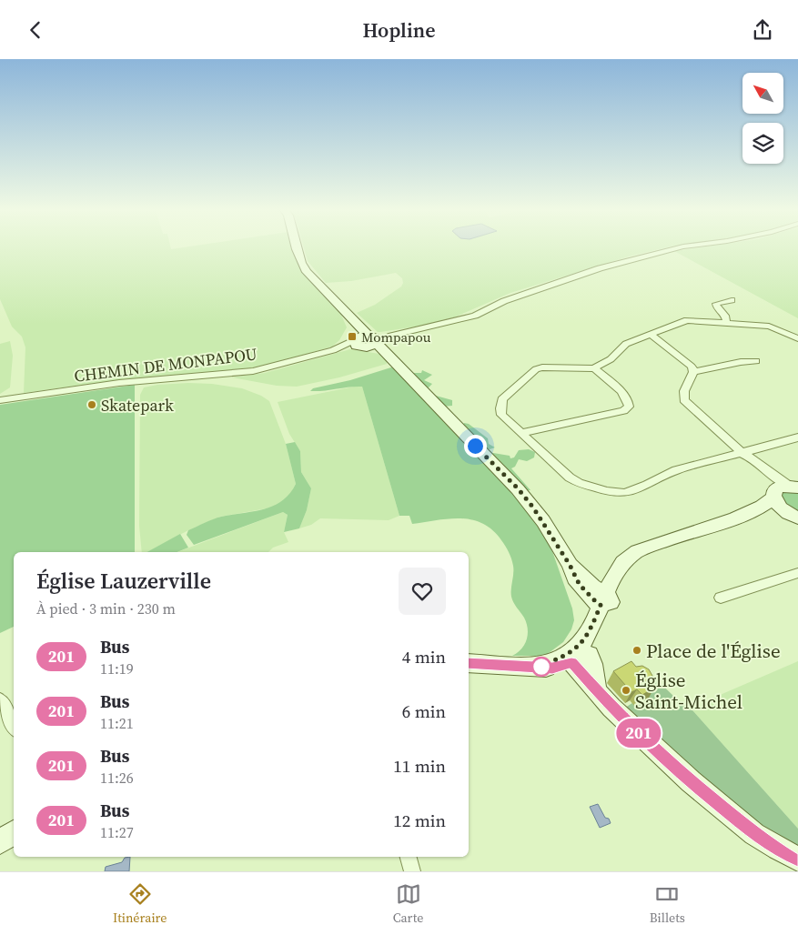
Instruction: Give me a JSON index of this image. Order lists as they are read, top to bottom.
{
  "streets": {
    "street": ["CHEMIN DE MONPAPOU"]
  },
  "places": {
    "transit": ["Mompapou"],
    "other": ["Skatepark", "Place de l'Église", "Église Saint-Michel"]
  },
  "lines": ["bus line 201"],
  "north": "top left",
  "page": {
    "header": "Hopline",
    "on_map": "201",
    "heading": ["Église Lauzerville", "À pied · 3 min · 230 m"],
    "list": [
      {
        "mark": "201",
        "name": "Bus",
        "note": "11:19",
        "value": "4 min"
      },
      {
        "mark": "201",
        "name": "Bus",
        "note": "11:21",
        "value": "6 min"
      },
      {
        "mark": "201",
        "name": "Bus",
        "note": "11:26",
        "value": "11 min"
      },
      {
        "mark": "201",
        "name": "Bus",
        "note": "11:27",
        "value": "12 min"
      }
    ],
    "tabs": ["Itinéraire", "Carte", "Billets"]
  }
}
